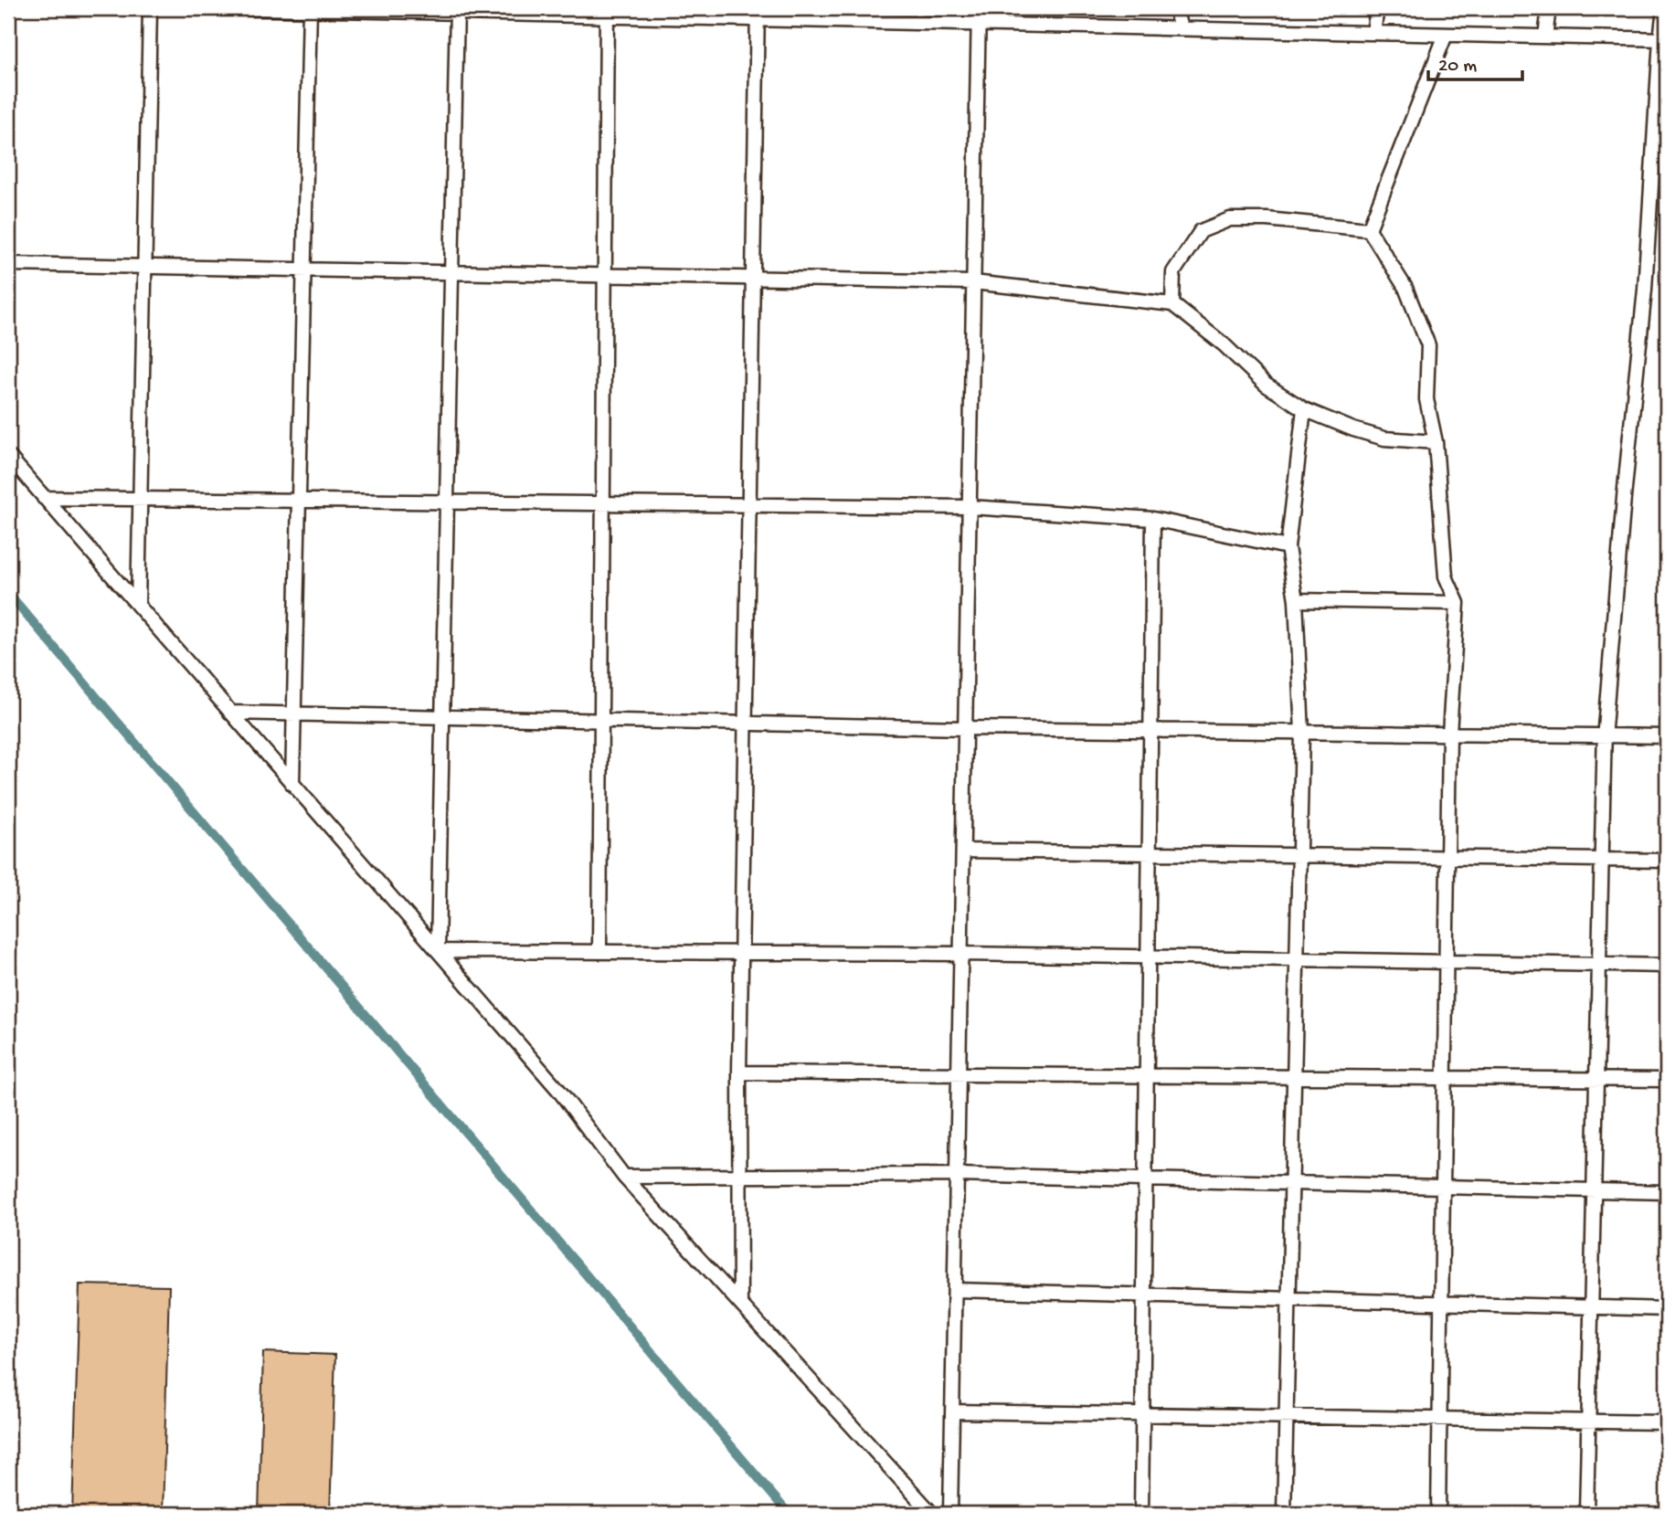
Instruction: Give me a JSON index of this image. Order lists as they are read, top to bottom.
{
  "scale_bar": "20 m"
}
